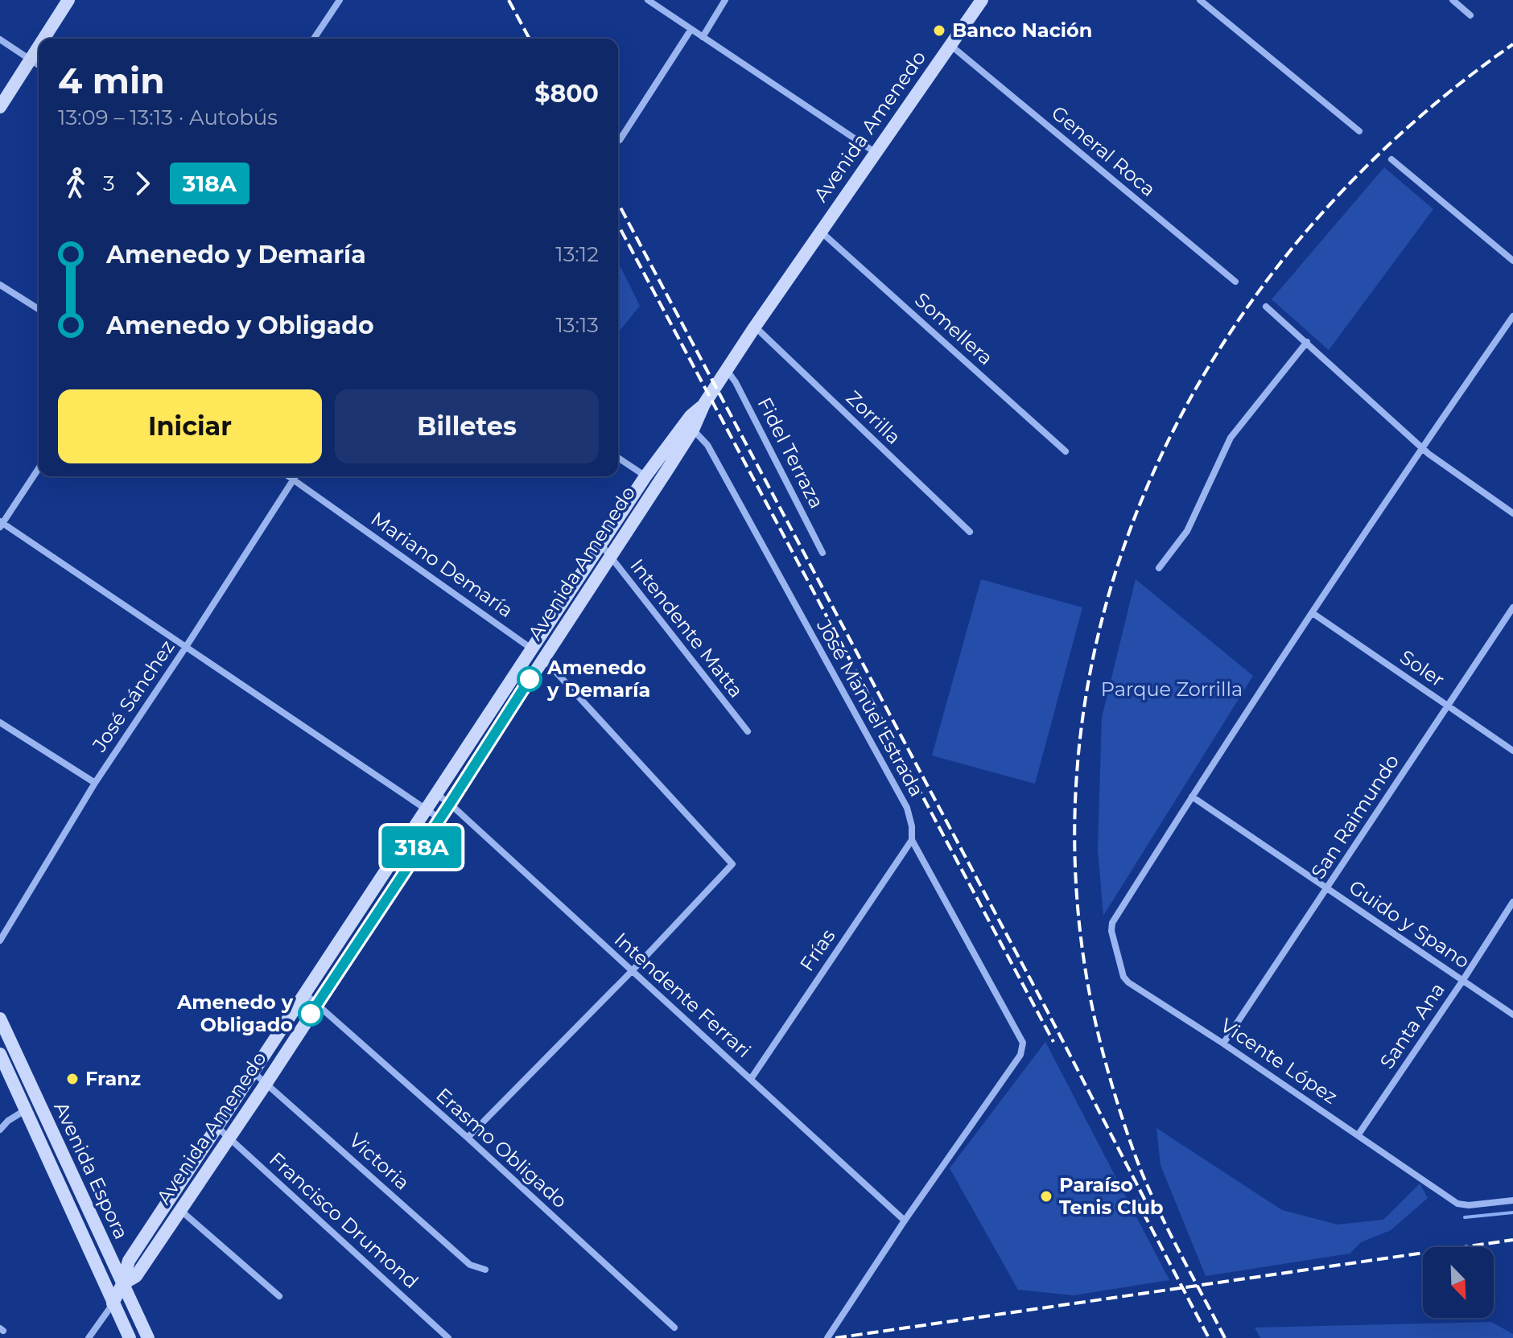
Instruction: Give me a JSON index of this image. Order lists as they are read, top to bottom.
{
  "streets": {
    "street": [
      "Avenida Amenedo",
      "General Roca",
      "Somellera",
      "Zorrilla",
      "Fidel Terraza",
      "Mariano Demaría",
      "Intendente Matta",
      "Soler",
      "José Sánchez",
      "José Manuel Estrada",
      "San Raimundo",
      "Guido y Spano",
      "Frías",
      "Intendente Ferrari",
      "Santa Ana",
      "Vicente López",
      "Erasmo Obligado",
      "Victoria",
      "Avenida Espora",
      "Francisco Drumond"
    ]
  },
  "crossings": [
    ["Avenida Amenedo", "General Roca"],
    ["Avenida Amenedo", "Somellera"],
    ["Avenida Amenedo", "Zorrilla"],
    ["Avenida Amenedo", "Fidel Terraza"],
    ["Avenida Amenedo", "Mariano Demaría"],
    ["Avenida Amenedo", "Intendente Matta"],
    ["Avenida Amenedo", "José Manuel Estrada"],
    ["Avenida Amenedo", "Intendente Ferrari"],
    ["Avenida Amenedo", "Erasmo Obligado"],
    ["Avenida Amenedo", "Victoria"],
    ["Avenida Amenedo", "Avenida Espora"],
    ["Avenida Amenedo", "Francisco Drumond"],
    ["Mariano Demaría", "José Sánchez"],
    ["Mariano Demaría", "Intendente Ferrari"],
    ["Soler", "San Raimundo"],
    ["José Manuel Estrada", "Frías"],
    ["José Manuel Estrada", "Intendente Ferrari"],
    ["San Raimundo", "Guido y Spano"],
    ["San Raimundo", "Vicente López"],
    ["Guido y Spano", "Santa Ana"],
    ["Guido y Spano", "Vicente López"],
    ["Frías", "Intendente Ferrari"],
    ["Santa Ana", "Vicente López"]
  ],
  "parks": ["Parque Zorrilla"],
  "places": [
    "Banco Nación",
    "Amenedo y Demaría",
    "Amenedo y Obligado",
    "Franz",
    "Paraíso Tenis Club"
  ],
  "lines": ["bus line 318A"],
  "north": "bottom right",
  "page": {
    "on_map": "318A",
    "heading": ["4 min", "13:09 – 13:13 · Autobús", "$800"],
    "legs": ["3", "318A"],
    "list": [
      {
        "name": "Amenedo y Demaría",
        "value": "13:12"
      },
      {
        "name": "Amenedo y Obligado",
        "value": "13:13"
      }
    ],
    "buttons": ["Iniciar", "Billetes"]
  }
}
